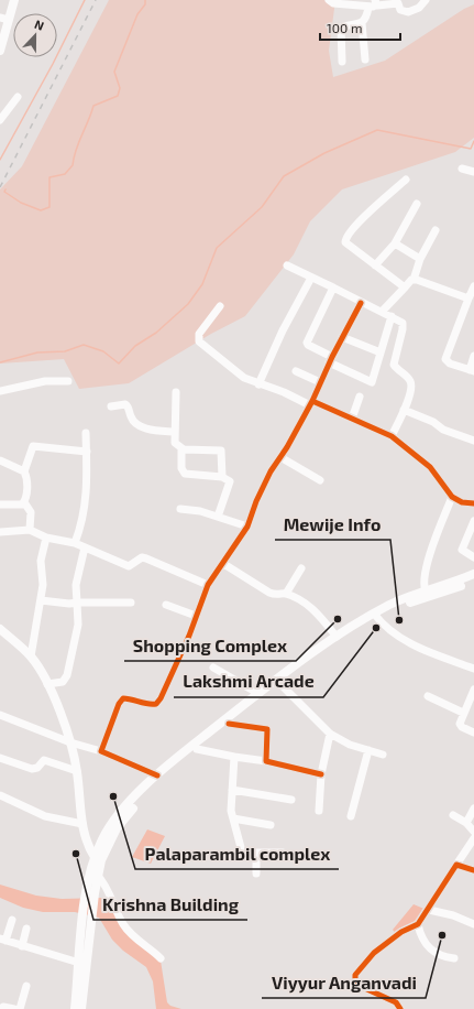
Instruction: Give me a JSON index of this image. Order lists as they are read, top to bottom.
{
  "places": [
    "Shopping Complex",
    "Mewije Info",
    "Lakshmi Arcade",
    "Palaparambil complex",
    "Krishna Building",
    "Viyyur Anganvadi"
  ],
  "scale_bar": "100 m",
  "north": "top"
}
